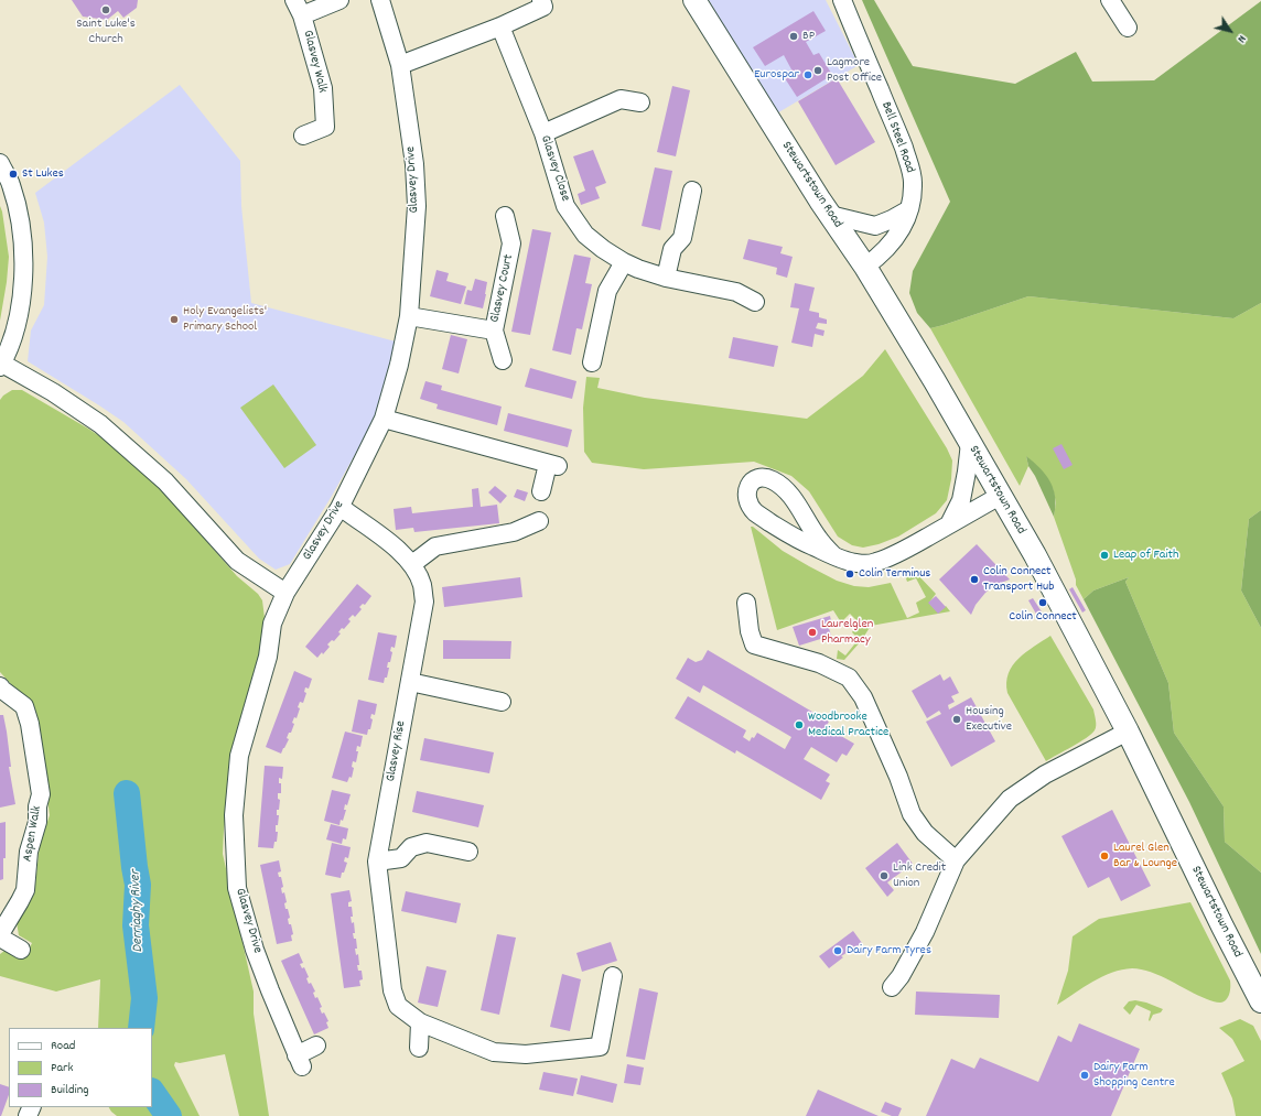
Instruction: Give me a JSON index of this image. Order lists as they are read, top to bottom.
{
  "streets": {
    "main road": ["Stewartstown Road"],
    "street": [
      "Glasvey Walk",
      "Bell Steel Road",
      "Glasvey Close",
      "Glasvey Drive",
      "Glasvey Court",
      "Glasvey Rise",
      "Aspen Walk"
    ]
  },
  "crossings": [
    ["Bell Steel Road", "Stewartstown Road"],
    ["Glasvey Drive", "Glasvey Rise"]
  ],
  "water": ["Derriaghy River"],
  "places": [
    "Saint Luke's Church",
    "BP",
    "Lagmore Post Office",
    "Eurospar",
    "St Lukes",
    "Holy Evangelists' Primary School",
    "Leap of Faith",
    "Colin Terminus",
    "Colin Connect Transport Hub",
    "Colin Connect",
    "Laurelglen Pharmacy",
    "Housing Executive",
    "Woodbrooke Medical Practice",
    "Laurel Glen Bar & Lounge",
    "Link Credit Union",
    "Dairy Farm Tyres",
    "Dairy Farm Shopping Centre"
  ],
  "legend": ["Road", "Park", "Building"],
  "north": "bottom right"
}
